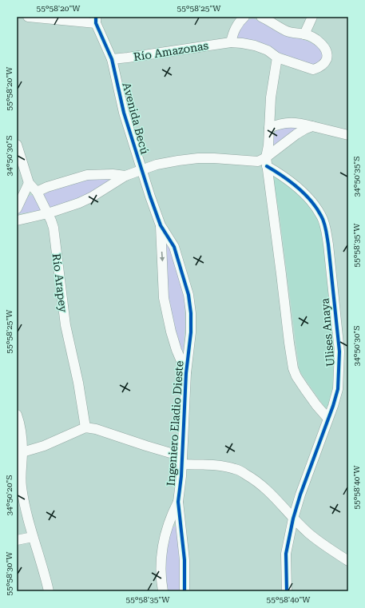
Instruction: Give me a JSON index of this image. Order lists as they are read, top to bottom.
{
  "streets": {
    "street": [
      "Río Amazonas",
      "Avenida Becú",
      "Río Arapey",
      "Ulises Anaya",
      "Ingeniero Eladio Dieste"
    ]
  },
  "crossings": [
    ["Río Amazonas", "Avenida Becú"],
    ["Avenida Becú", "Ingeniero Eladio Dieste"]
  ],
  "coordinates": [
    "55°58'20\"W",
    "55°58'25\"W",
    "34°50'30\"S",
    "34°50'35\"S",
    "55°58'35\"W",
    "55°58'40\"W",
    "34°50'20\"S",
    "55°58'30\"W"
  ]
}
